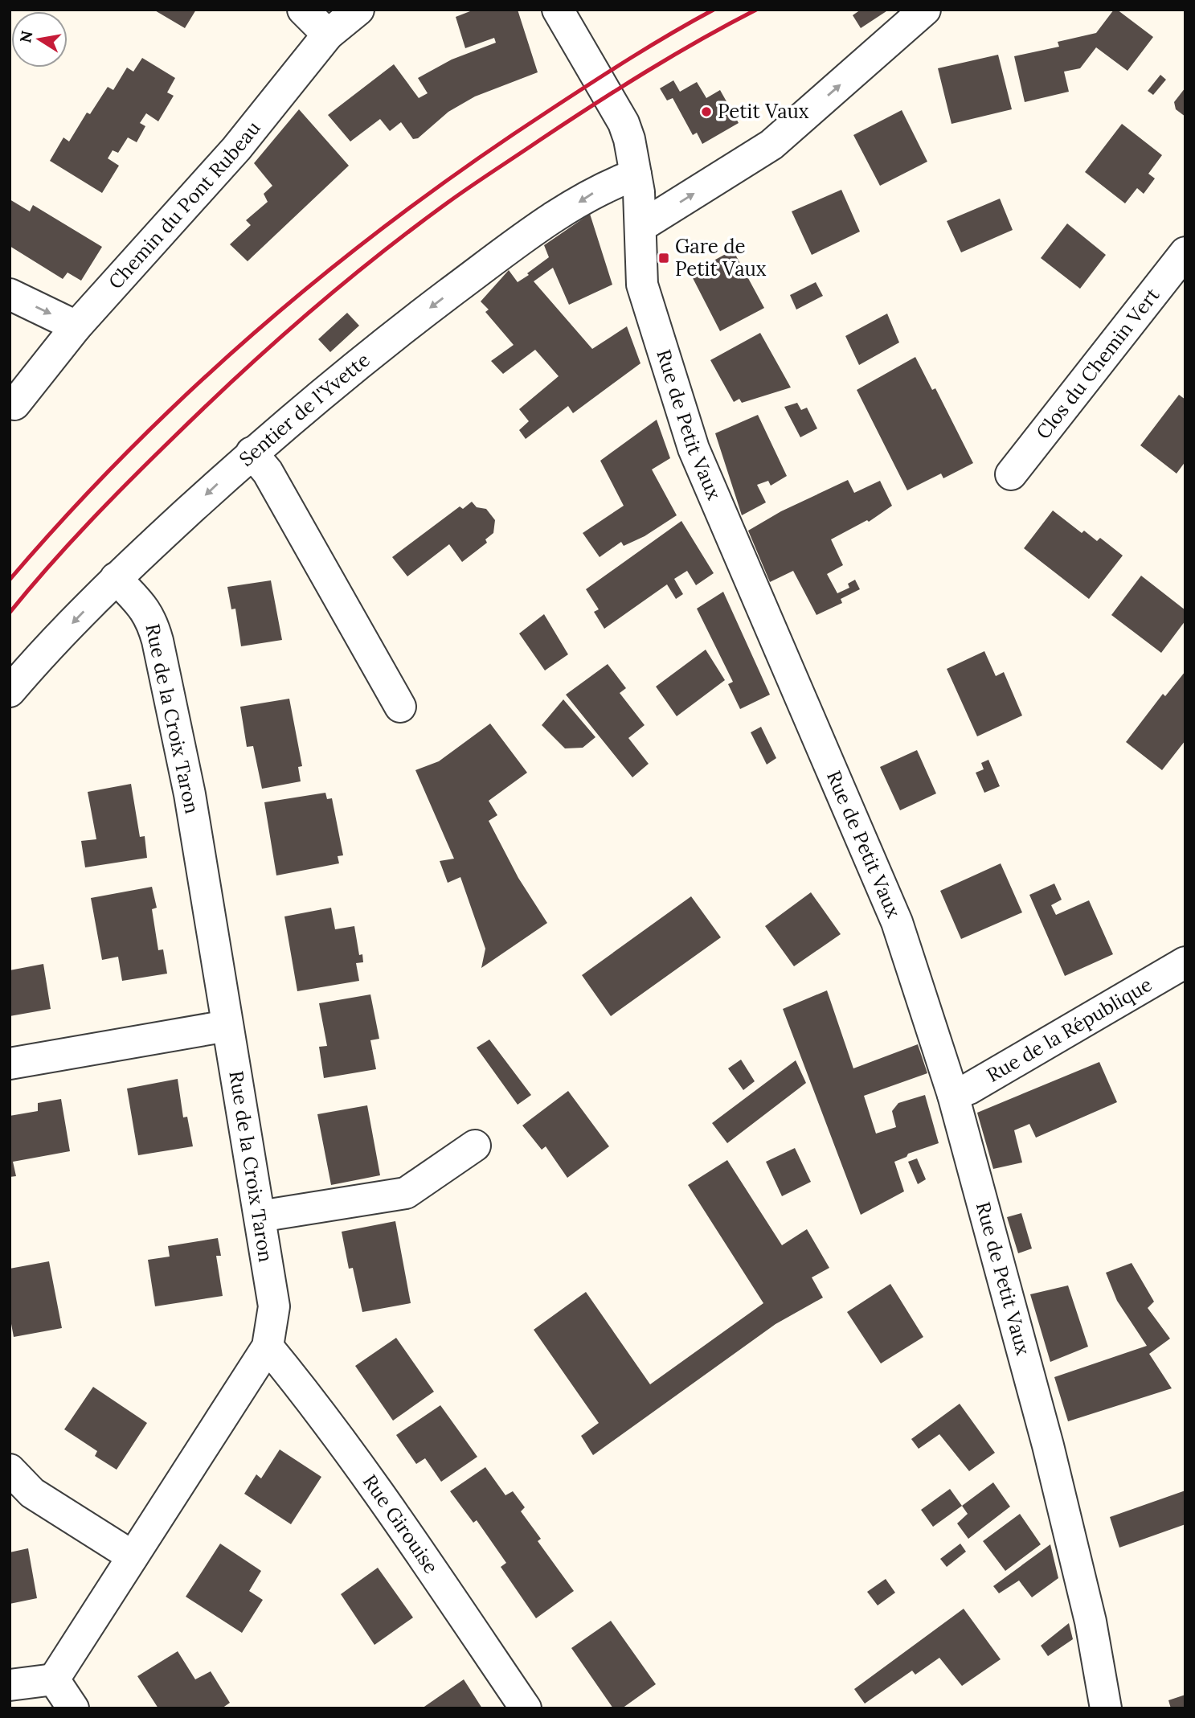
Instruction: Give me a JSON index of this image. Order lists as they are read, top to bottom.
{
  "streets": {
    "street": [
      "Chemin du Pont Rubeau",
      "Clos du Chemin Vert",
      "Sentier de l'Yvette",
      "Rue de Petit Vaux",
      "Rue de la Croix Taron",
      "Rue de la République",
      "Rue Girouise"
    ]
  },
  "crossings": [
    ["Sentier de l'Yvette", "Rue de Petit Vaux"],
    ["Sentier de l'Yvette", "Rue de la Croix Taron"],
    ["Rue de Petit Vaux", "Rue de la République"],
    ["Rue de la Croix Taron", "Rue Girouise"]
  ],
  "one_way": ["Sentier de l'Yvette"],
  "places": {
    "other": ["Petit Vaux"],
    "transit": ["Gare de Petit Vaux"]
  },
  "north": "left"
}
